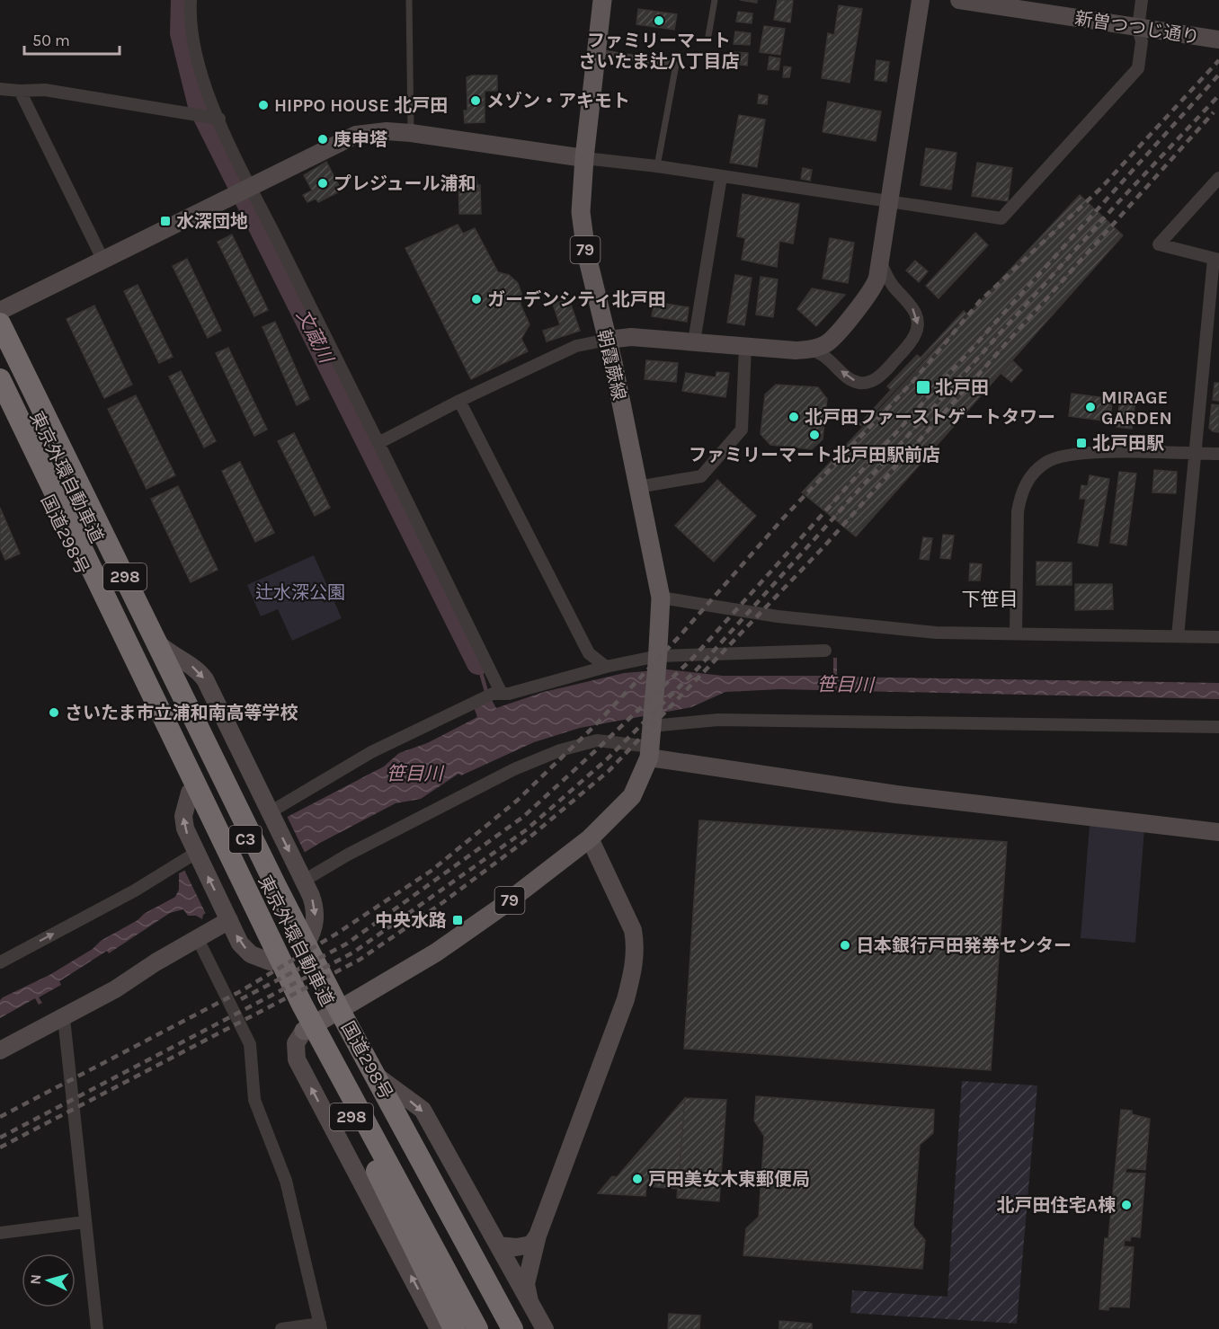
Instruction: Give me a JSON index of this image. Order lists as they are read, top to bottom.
{
  "streets": {
    "highway": [
      "東京外環自動車道",
      "国道298号",
      "298",
      "C3"
    ],
    "main road": ["79", "朝霞蕨線"],
    "street": ["新曽つつじ通り"]
  },
  "crossings": [
    ["79", "朝霞蕨線"],
    ["79", "国道298号"]
  ],
  "districts": ["下笹目"],
  "water": ["文蔵川", "笹目川"],
  "parks": ["辻水深公園"],
  "places": {
    "other": [
      "ファミリーマート さいたま辻八丁目店",
      "メゾン・アキモト",
      "HIPPO HOUSE 北戸田",
      "庚申塔",
      "プレジュール浦和",
      "ガーデンシティ北戸田",
      "MIRAGE GARDEN",
      "北戸田ファーストゲートタワー",
      "ファミリーマート北戸田駅前店",
      "さいたま市立浦和南高等学校",
      "日本銀行戸田発券センター",
      "戸田美女木東郵便局",
      "北戸田住宅A棟"
    ],
    "transit": [
      "水深団地",
      "北戸田",
      "北戸田駅",
      "中央水路"
    ]
  },
  "scale_bar": "50 m",
  "north": "left"
}
